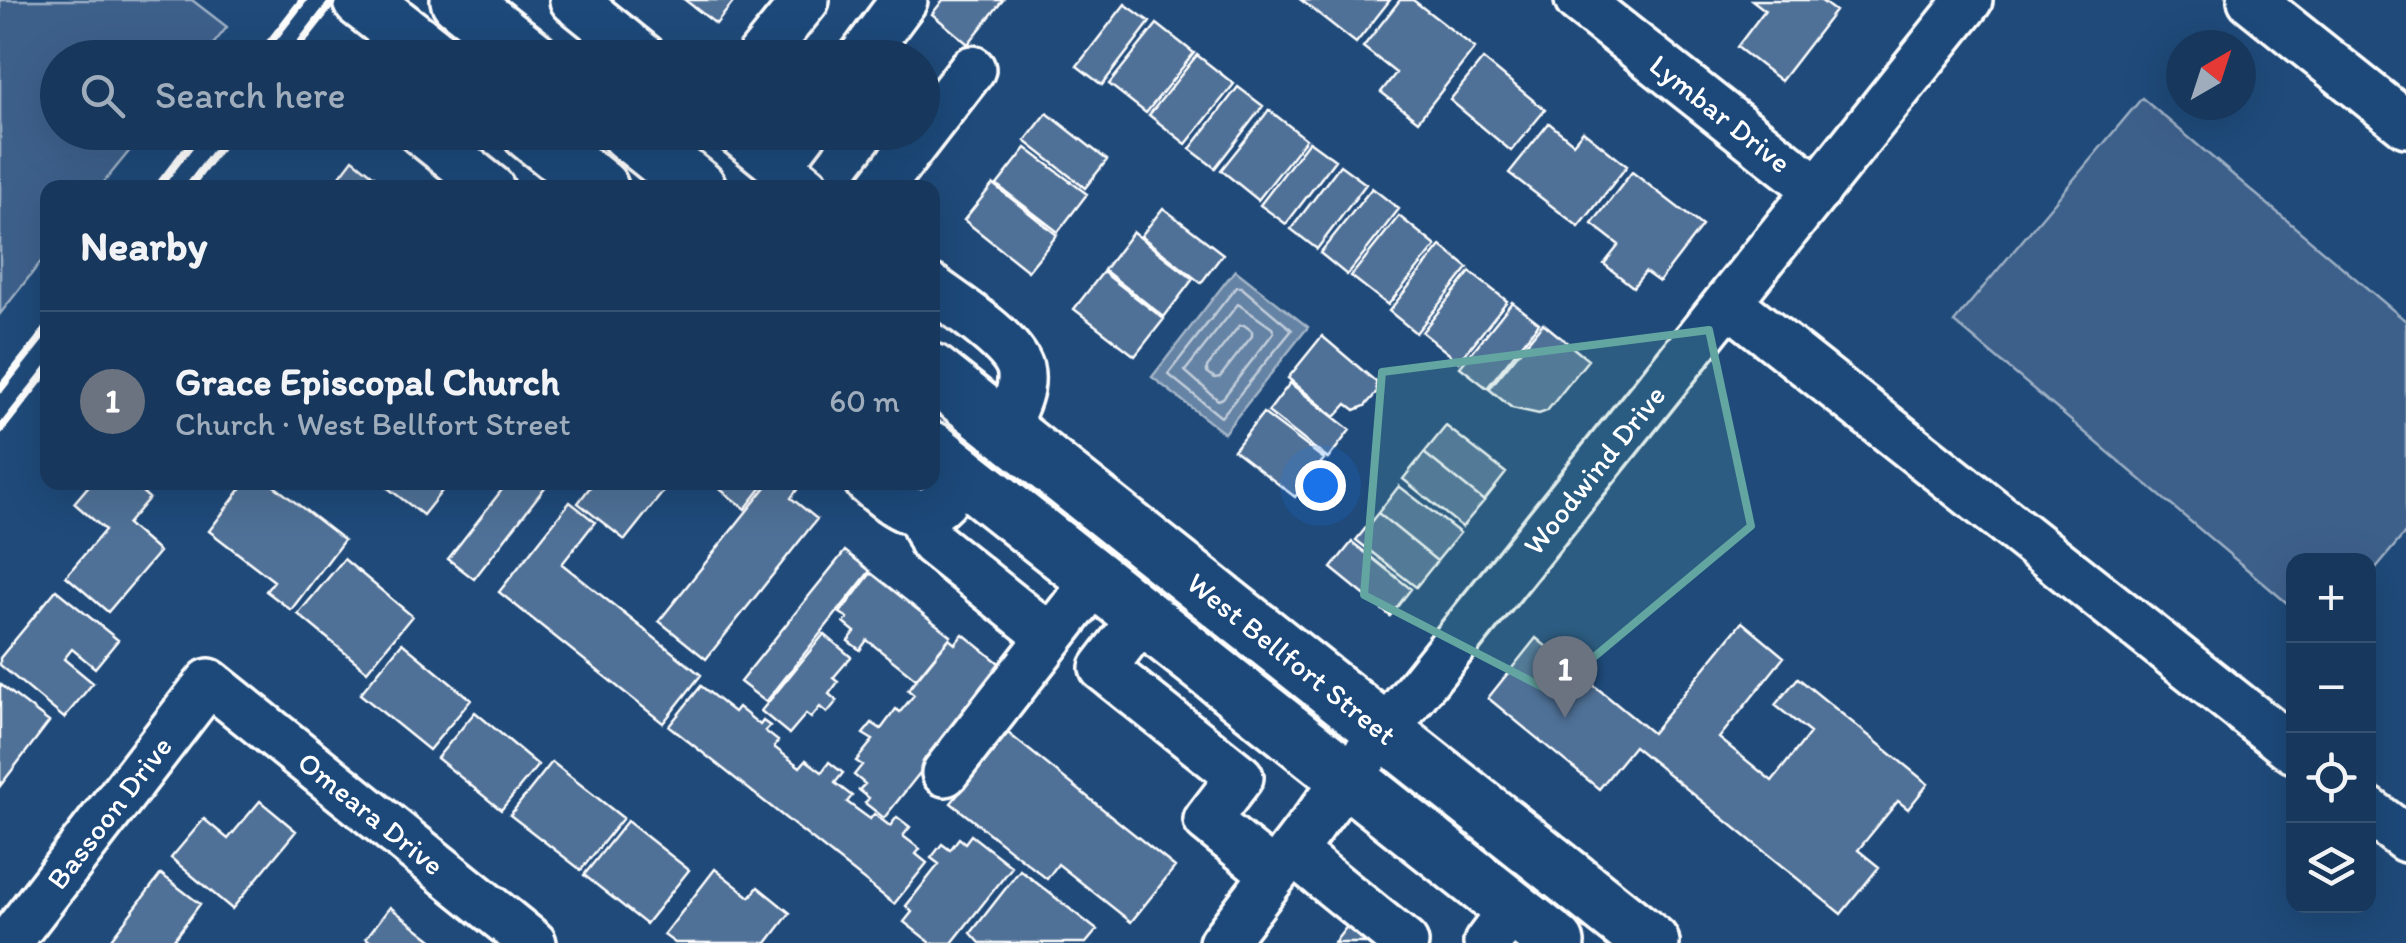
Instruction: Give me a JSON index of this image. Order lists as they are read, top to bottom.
{
  "streets": {
    "main road": ["West Bellfort Street"],
    "street": [
      "Lymbar Drive",
      "Woodwind Drive",
      "Bassoon Drive",
      "Omeara Drive"
    ]
  },
  "crossings": [
    ["Lymbar Drive", "Woodwind Drive"],
    ["Woodwind Drive", "West Bellfort Street"],
    ["Bassoon Drive", "Omeara Drive"]
  ],
  "north": "top right",
  "page": {
    "search": "Search here",
    "heading": "Nearby",
    "list": [
      {
        "mark": "1",
        "name": "Grace Episcopal Church",
        "note": "Church · West Bellfort Street",
        "value": "60 m"
      }
    ],
    "map_buttons": ["+", "−"],
    "pins": "1"
  }
}
